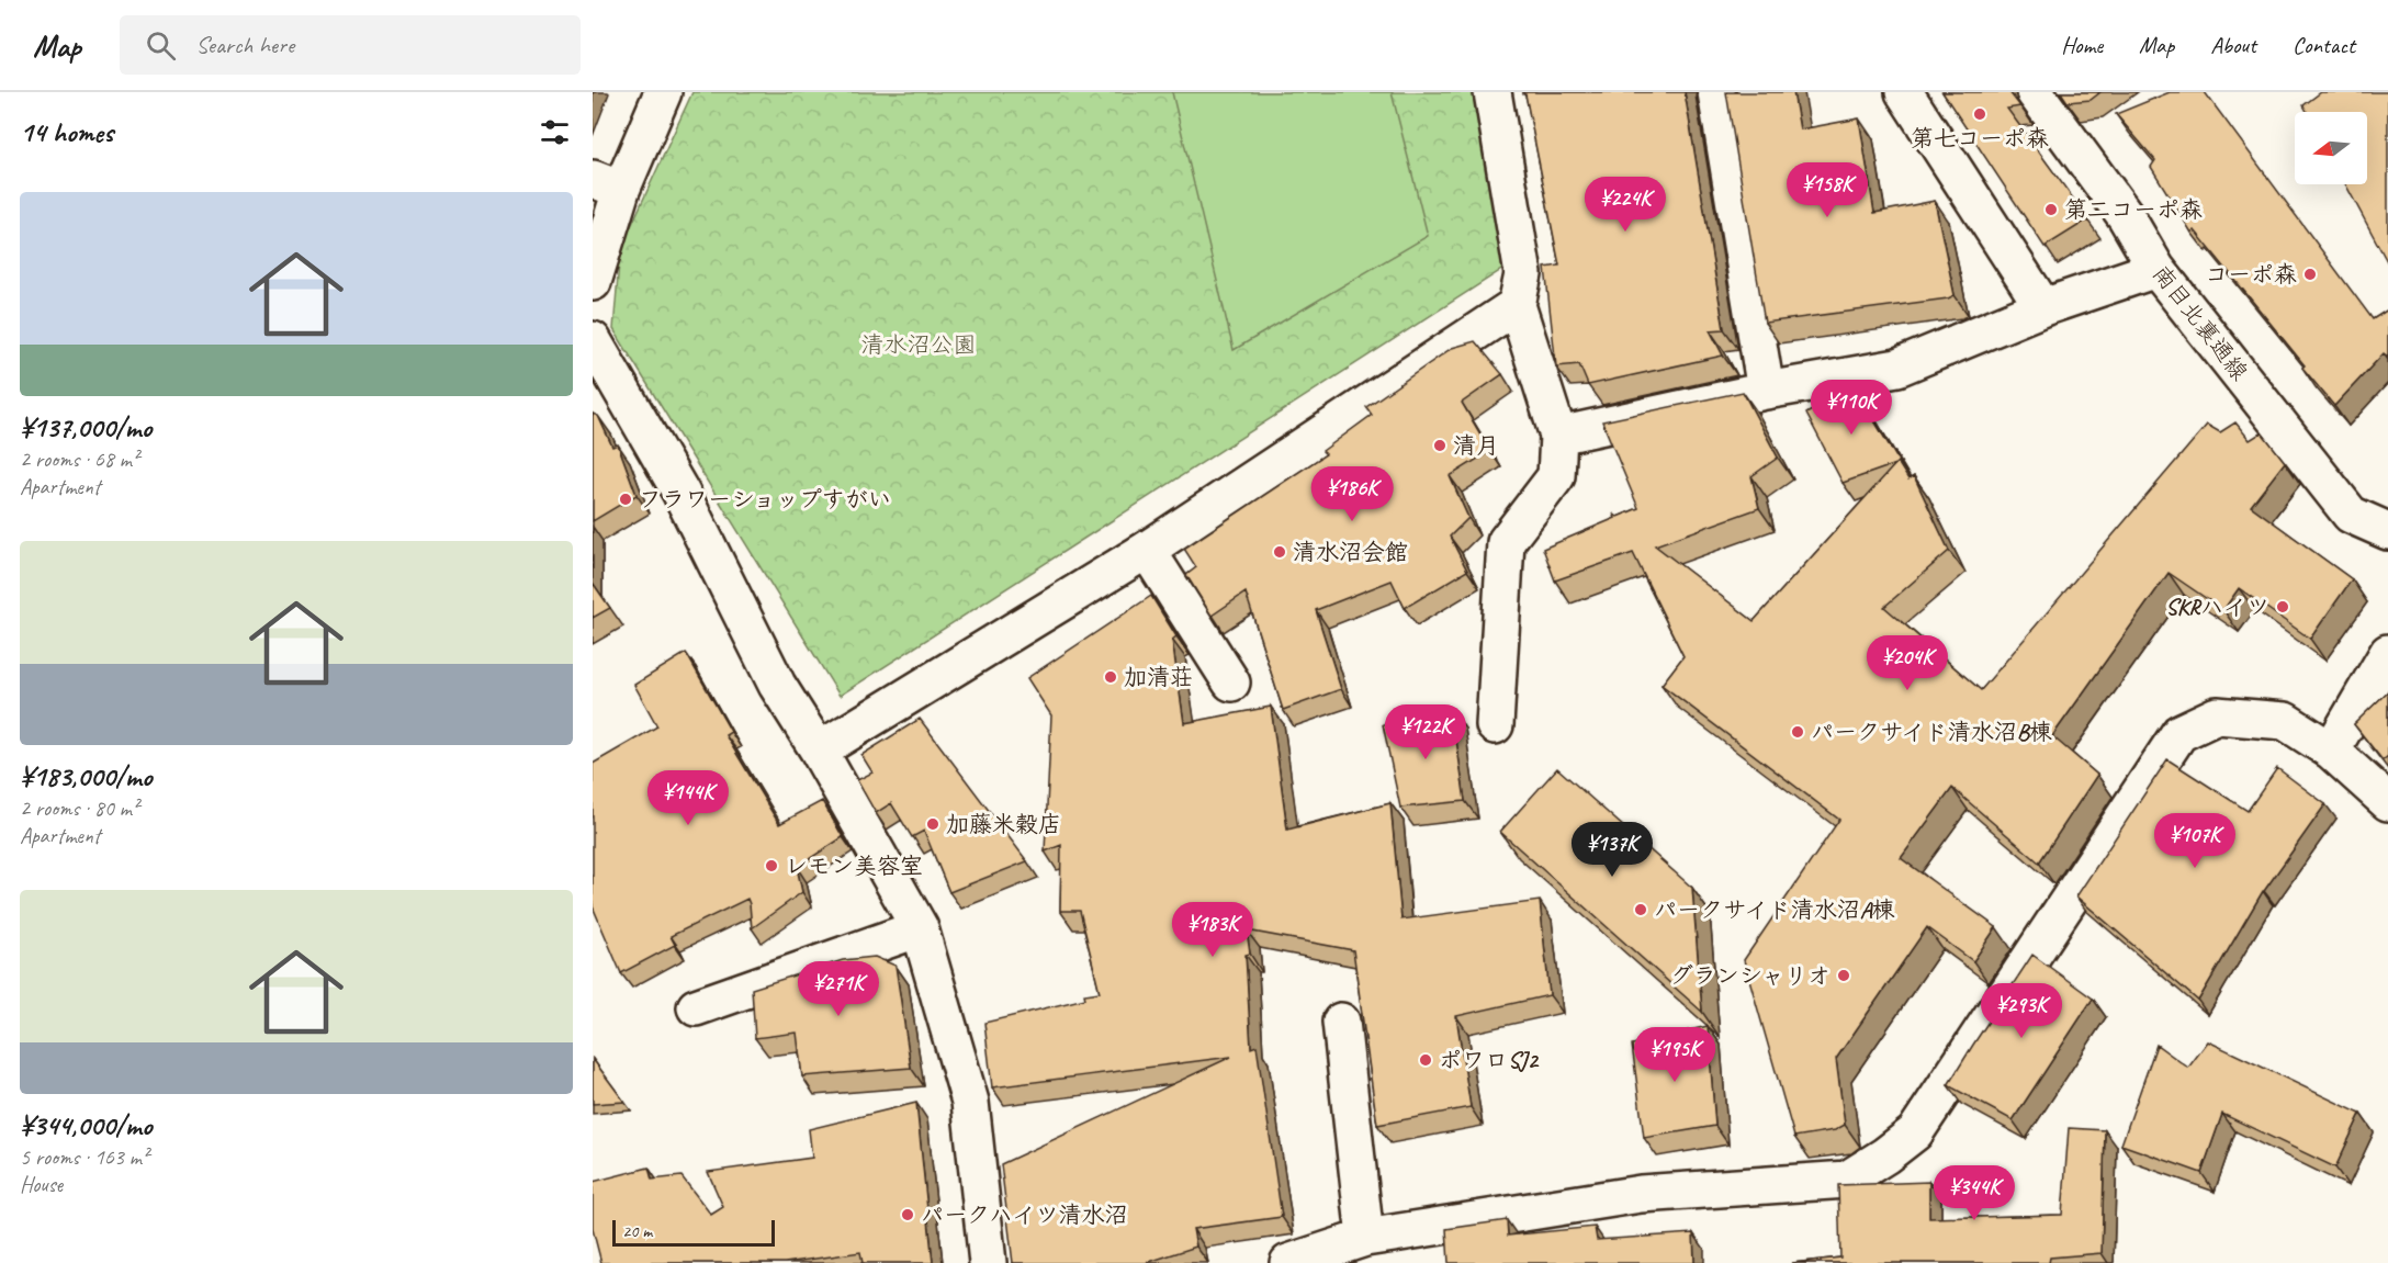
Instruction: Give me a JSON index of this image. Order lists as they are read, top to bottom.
{
  "streets": {
    "street": ["南目北裏通線"]
  },
  "parks": ["清水沼公園"],
  "places": [
    "第七コーポ森",
    "第二コーポ森",
    "コーポ森",
    "清月",
    "フラワーショップすがい",
    "清水沼会館",
    "SKRハイツ",
    "加清荘",
    "パークサイド清水沼B棟",
    "加藤米穀店",
    "レモン美容室",
    "パークサイド清水沼A棟",
    "グランシャリオ",
    "ポワロSJ2",
    "パークハイツ清水沼"
  ],
  "scale_bar": "20 m",
  "north": "left",
  "page": {
    "header": "Map",
    "search": "Search here",
    "nav": [
      "Home",
      "Map",
      "About",
      "Contact"
    ],
    "heading": "14 homes",
    "price": [
      "¥158K",
      "¥224K",
      "¥110K",
      "¥186K",
      "¥204K",
      "¥122K",
      "¥144K",
      "¥107K",
      "¥137K",
      "¥183K",
      "¥271K",
      "¥293K",
      "¥195K",
      "¥344K"
    ],
    "list": [
      {
        "name": "¥137,000/mo",
        "note": "2 rooms · 68 m² · Apartment"
      },
      {
        "name": "¥183,000/mo",
        "note": "2 rooms · 80 m² · Apartment"
      },
      {
        "name": "¥344,000/mo",
        "note": "5 rooms · 163 m² · House"
      }
    ],
    "scale": "20 m"
  }
}
